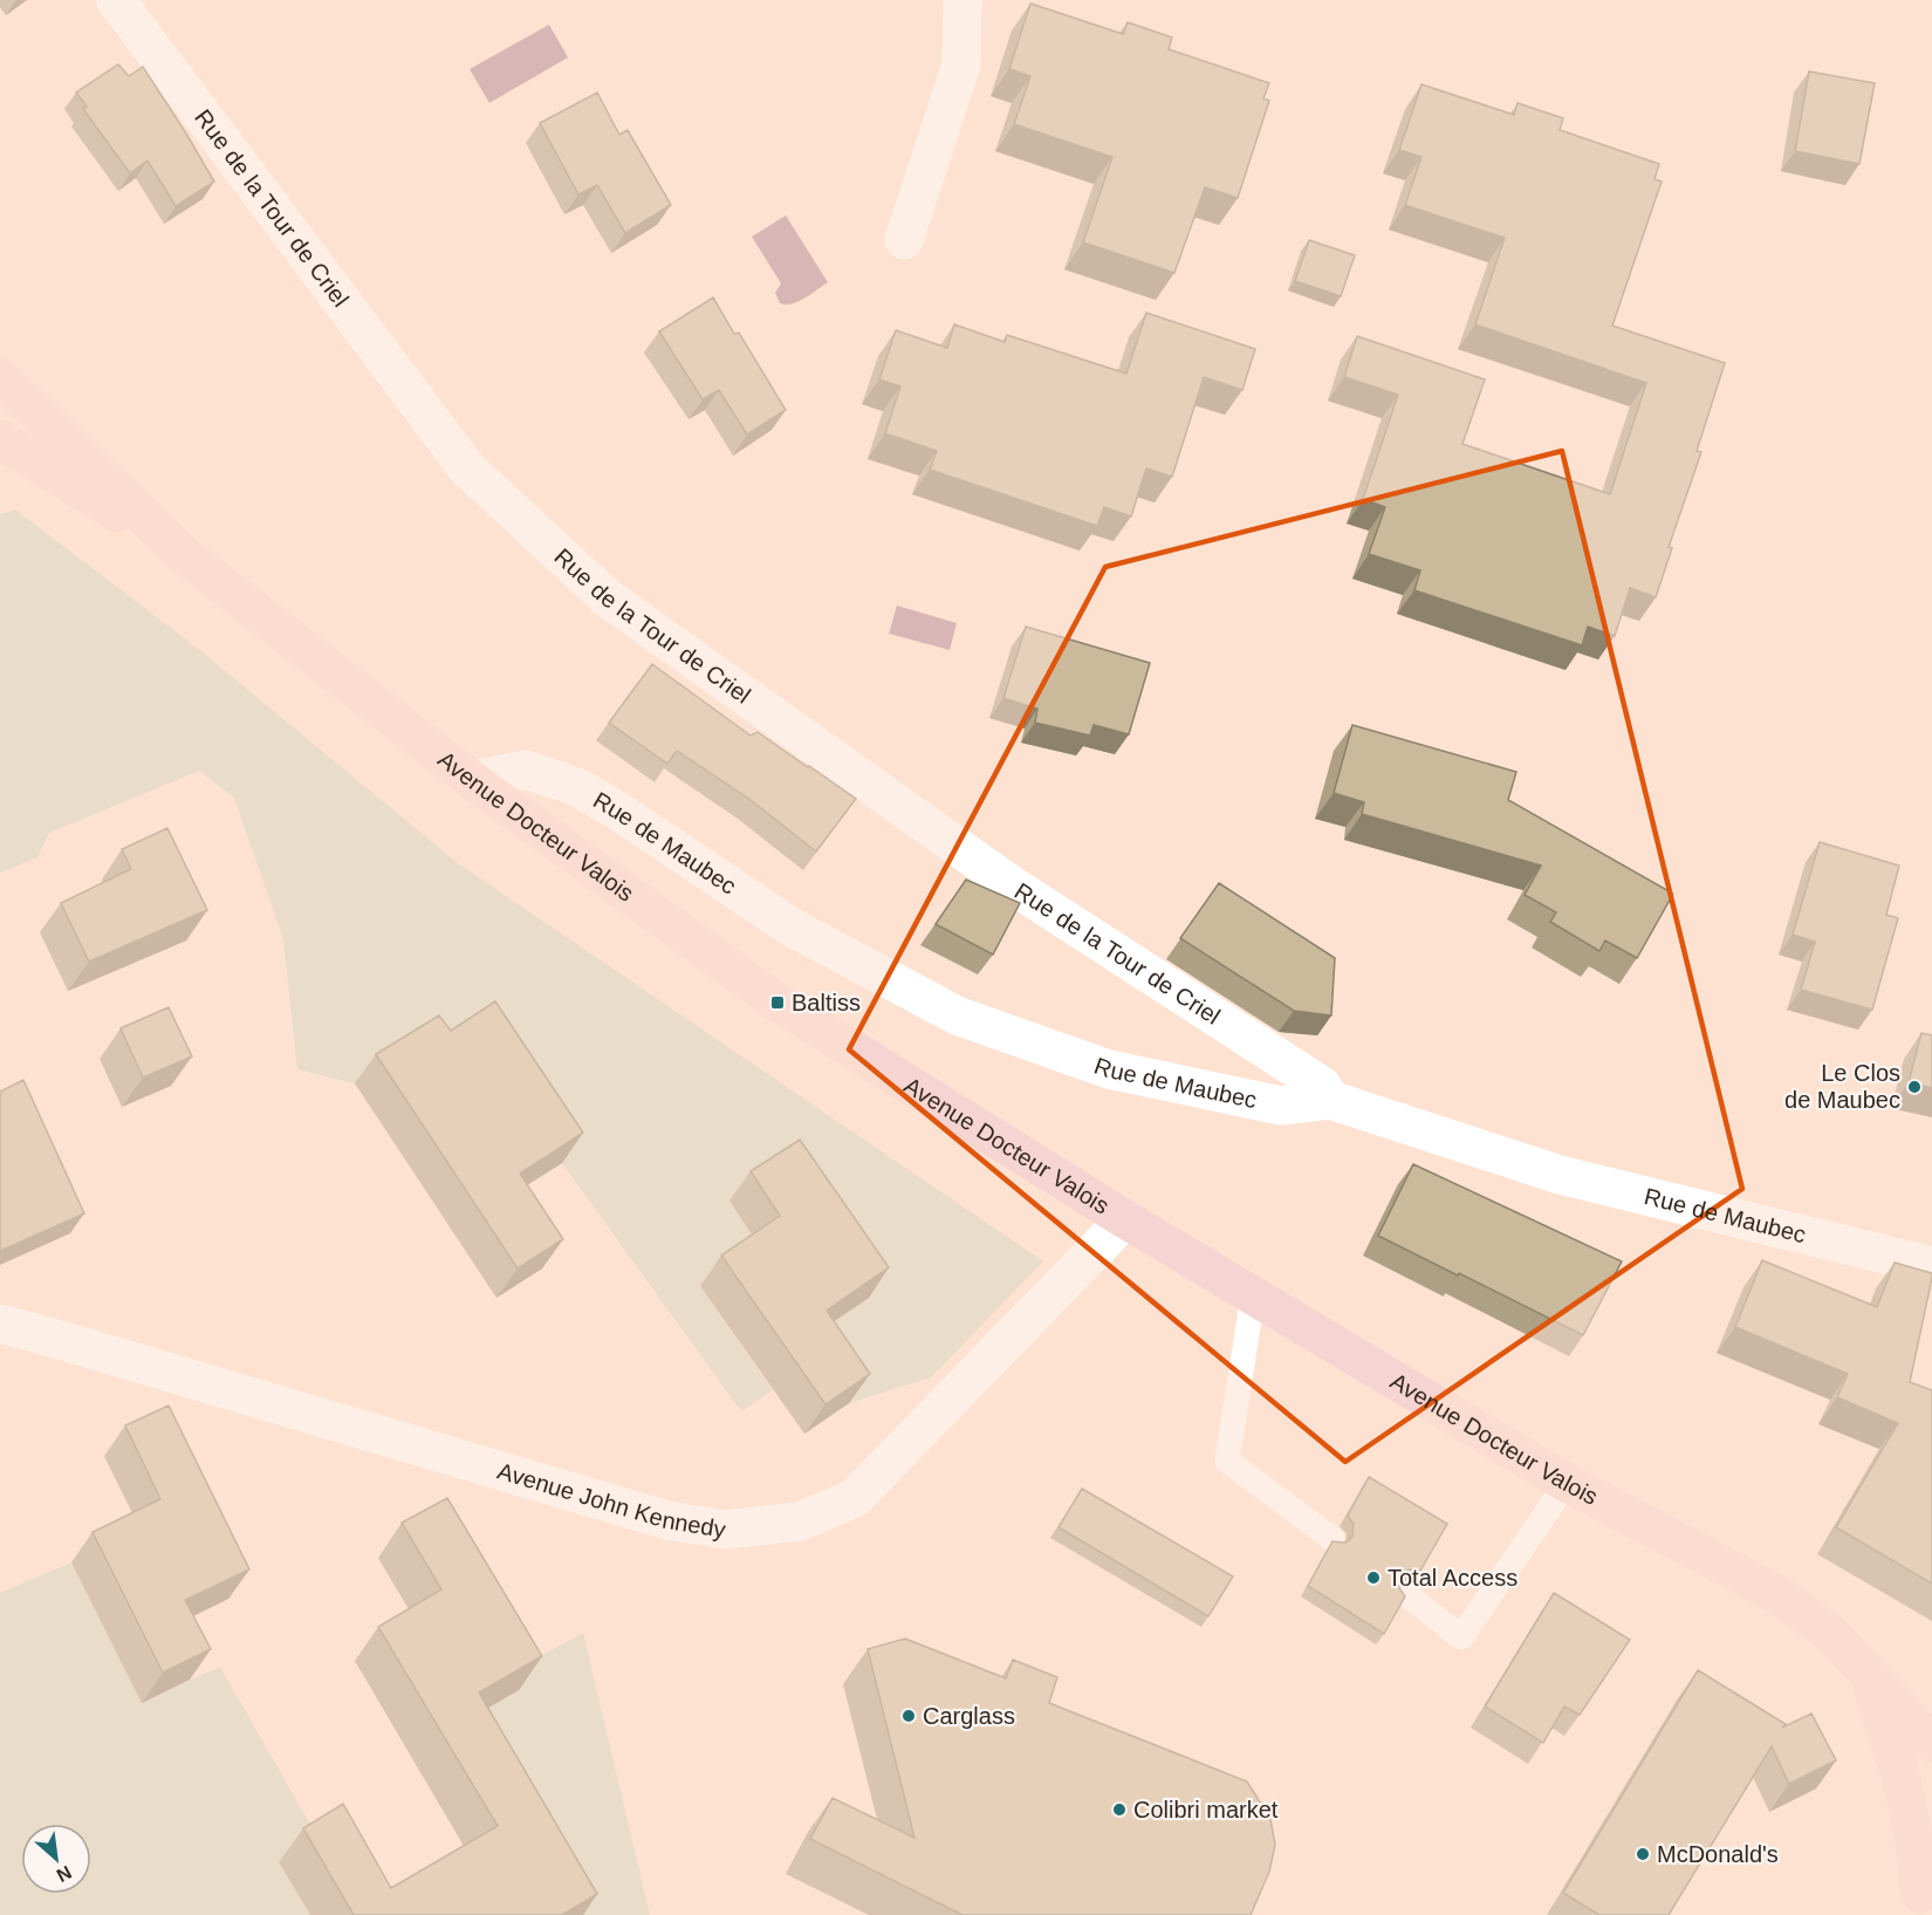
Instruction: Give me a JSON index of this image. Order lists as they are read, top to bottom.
{
  "streets": {
    "main road": ["Avenue Docteur Valois"],
    "street": ["Rue de la Tour de Criel", "Rue de Maubec", "Avenue John Kennedy"]
  },
  "crossings": [
    ["Rue de la Tour de Criel", "Rue de Maubec"],
    ["Avenue Docteur Valois", "Rue de Maubec"],
    ["Avenue Docteur Valois", "Avenue John Kennedy"]
  ],
  "places": {
    "transit": ["Baltiss"],
    "other": [
      "Le Clos de Maubec",
      "Total Access",
      "Carglass",
      "Colibri market",
      "McDonald's"
    ]
  },
  "north": "bottom right"
}
